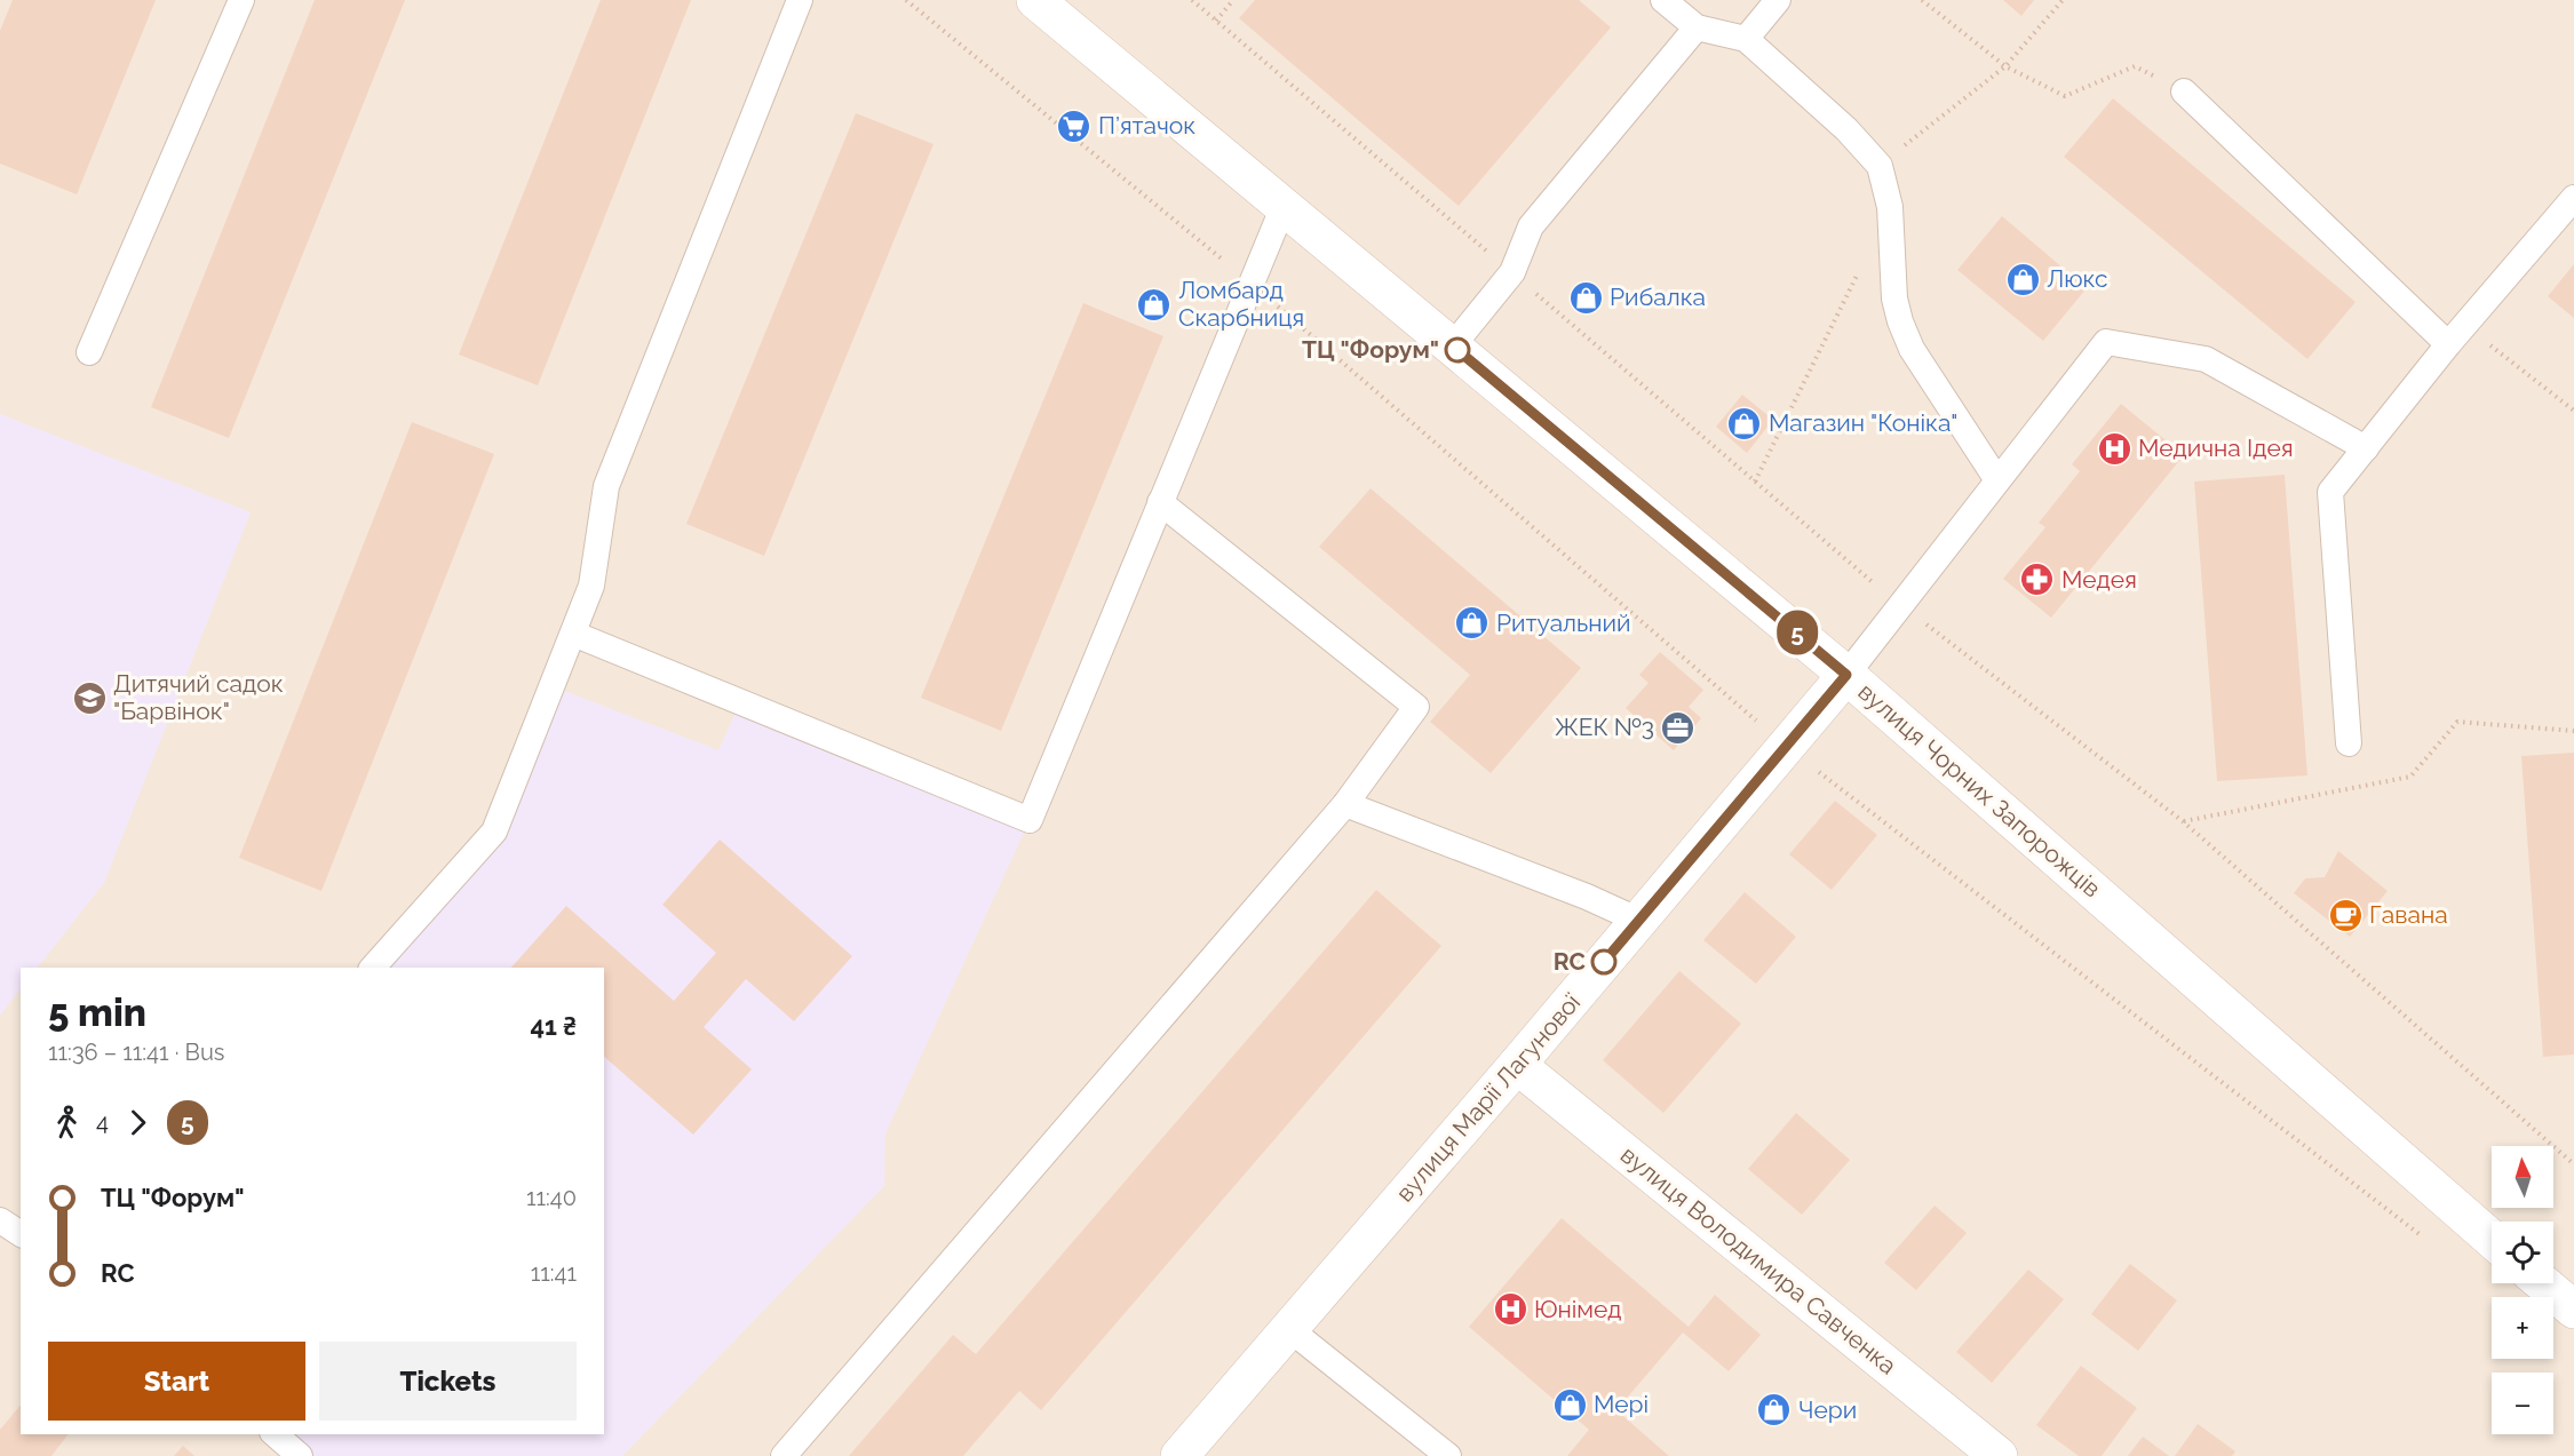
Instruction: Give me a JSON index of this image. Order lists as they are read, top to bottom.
{
  "streets": {
    "street": ["вулиця Чорних Запорожців", "вулиця Марії Лагунової", "вулиця Володимира Савченка"]
  },
  "crossings": [
    ["вулиця Чорних Запорожців", "вулиця Марії Лагунової"],
    ["вулиця Марії Лагунової", "вулиця Володимира Савченка"]
  ],
  "places": {
    "supermarket": ["П’ятачок"],
    "shop": [
      "Люкс",
      "Рибалка",
      "Ломбард Скарбниця",
      "Магазин \"Коніка\"",
      "Ритуальний",
      "Мері",
      "Чери"
    ],
    "other": ["ТЦ \"Форум\"", "RC"],
    "hospital": ["Медична Ідея", "Юнімед"],
    "pharmacy": ["Медея"],
    "school or university": ["Дитячий садок \"Барвінок\""],
    "office": ["ЖЕК №3"],
    "cafe": ["Гавана"]
  },
  "lines": ["bus line 5"],
  "north": "top",
  "page": {
    "on_map": "5",
    "heading": ["5 min", "11:36 – 11:41 · Bus", "41 ₴"],
    "legs": ["4", "5"],
    "map_buttons": ["+", "−"],
    "list": [
      {
        "name": "ТЦ \"Форум\"",
        "value": "11:40"
      },
      {
        "name": "RC",
        "value": "11:41"
      }
    ],
    "buttons": ["Start", "Tickets"]
  }
}
